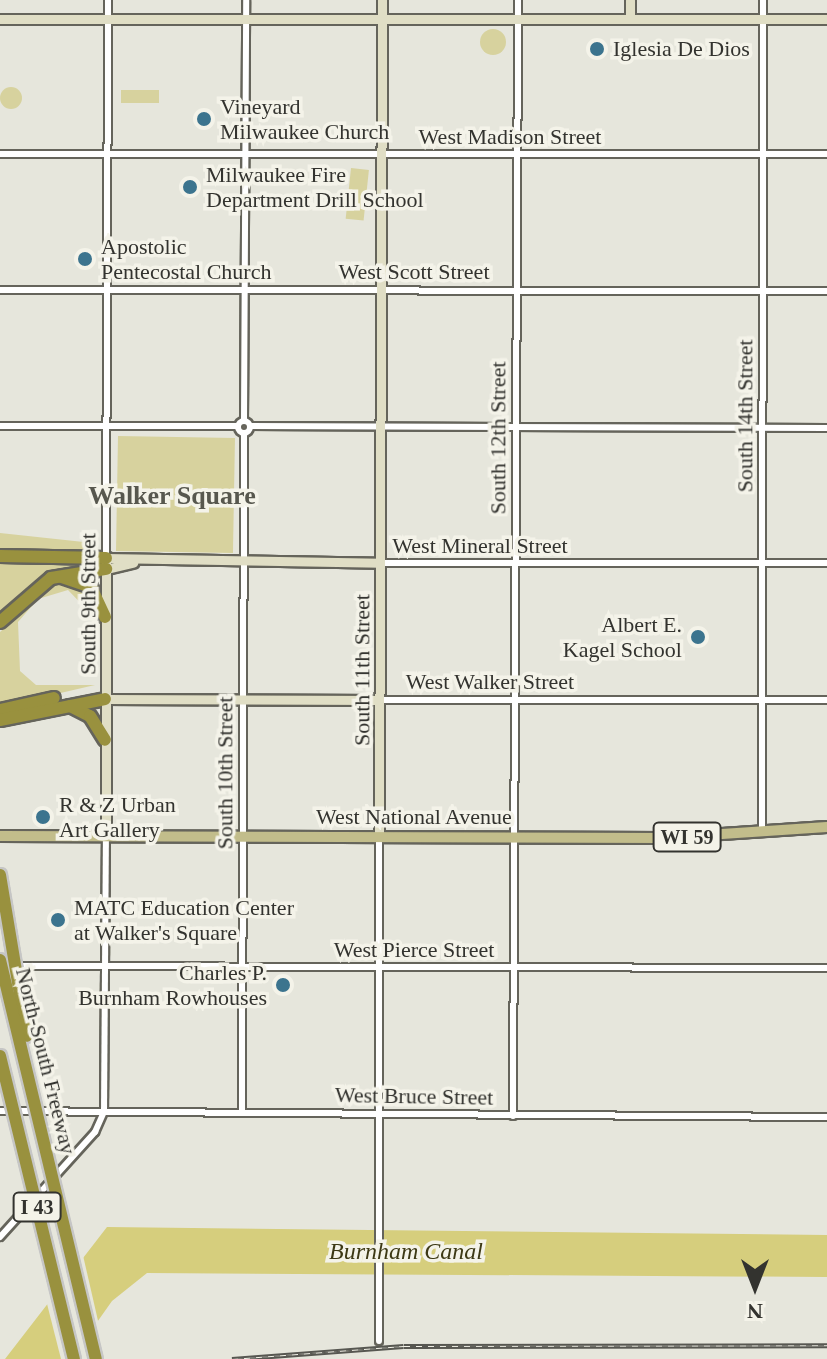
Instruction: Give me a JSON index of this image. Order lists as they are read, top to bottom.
{
  "streets": {
    "highway": ["North-South Freeway", "I 43"],
    "main road": ["West National Avenue", "WI 59"],
    "street": [
      "West Madison Street",
      "West Scott Street",
      "South 14th Street",
      "South 12th Street",
      "West Mineral Street",
      "South 9th Street",
      "South 11th Street",
      "West Walker Street",
      "South 10th Street",
      "West Pierce Street",
      "West Bruce Street"
    ]
  },
  "crossings": [
    ["West Madison Street", "South 14th Street"],
    ["West Madison Street", "South 12th Street"],
    ["West Madison Street", "South 9th Street"],
    ["West Madison Street", "South 11th Street"],
    ["West Scott Street", "South 14th Street"],
    ["West Scott Street", "South 12th Street"],
    ["West Scott Street", "South 9th Street"],
    ["West Scott Street", "South 11th Street"],
    ["South 14th Street", "West Mineral Street"],
    ["South 14th Street", "West Walker Street"],
    ["South 14th Street", "West National Avenue"],
    ["South 12th Street", "West Mineral Street"],
    ["South 12th Street", "West Walker Street"],
    ["South 12th Street", "West National Avenue"],
    ["South 12th Street", "West Pierce Street"],
    ["South 12th Street", "West Bruce Street"],
    ["West Mineral Street", "South 9th Street"],
    ["West Mineral Street", "South 11th Street"],
    ["West Mineral Street", "South 10th Street"],
    ["South 9th Street", "West Walker Street"],
    ["South 9th Street", "West National Avenue"],
    ["South 9th Street", "West Pierce Street"],
    ["South 9th Street", "West Bruce Street"],
    ["South 11th Street", "West Walker Street"],
    ["South 11th Street", "West National Avenue"],
    ["South 11th Street", "West Pierce Street"],
    ["South 11th Street", "West Bruce Street"],
    ["West Walker Street", "South 10th Street"],
    ["South 10th Street", "West National Avenue"],
    ["South 10th Street", "West Pierce Street"],
    ["South 10th Street", "West Bruce Street"],
    ["West Pierce Street", "North-South Freeway"]
  ],
  "districts": ["Walker Square"],
  "water": ["Burnham Canal"],
  "places": [
    "Iglesia De Dios",
    "Vineyard Milwaukee Church",
    "Milwaukee Fire Department Drill School",
    "Apostolic Pentecostal Church",
    "Albert E. Kagel School",
    "R & Z Urban Art Gallery",
    "MATC Education Center at Walker's Square",
    "Charles P. Burnham Rowhouses"
  ],
  "north": "bottom"
}
